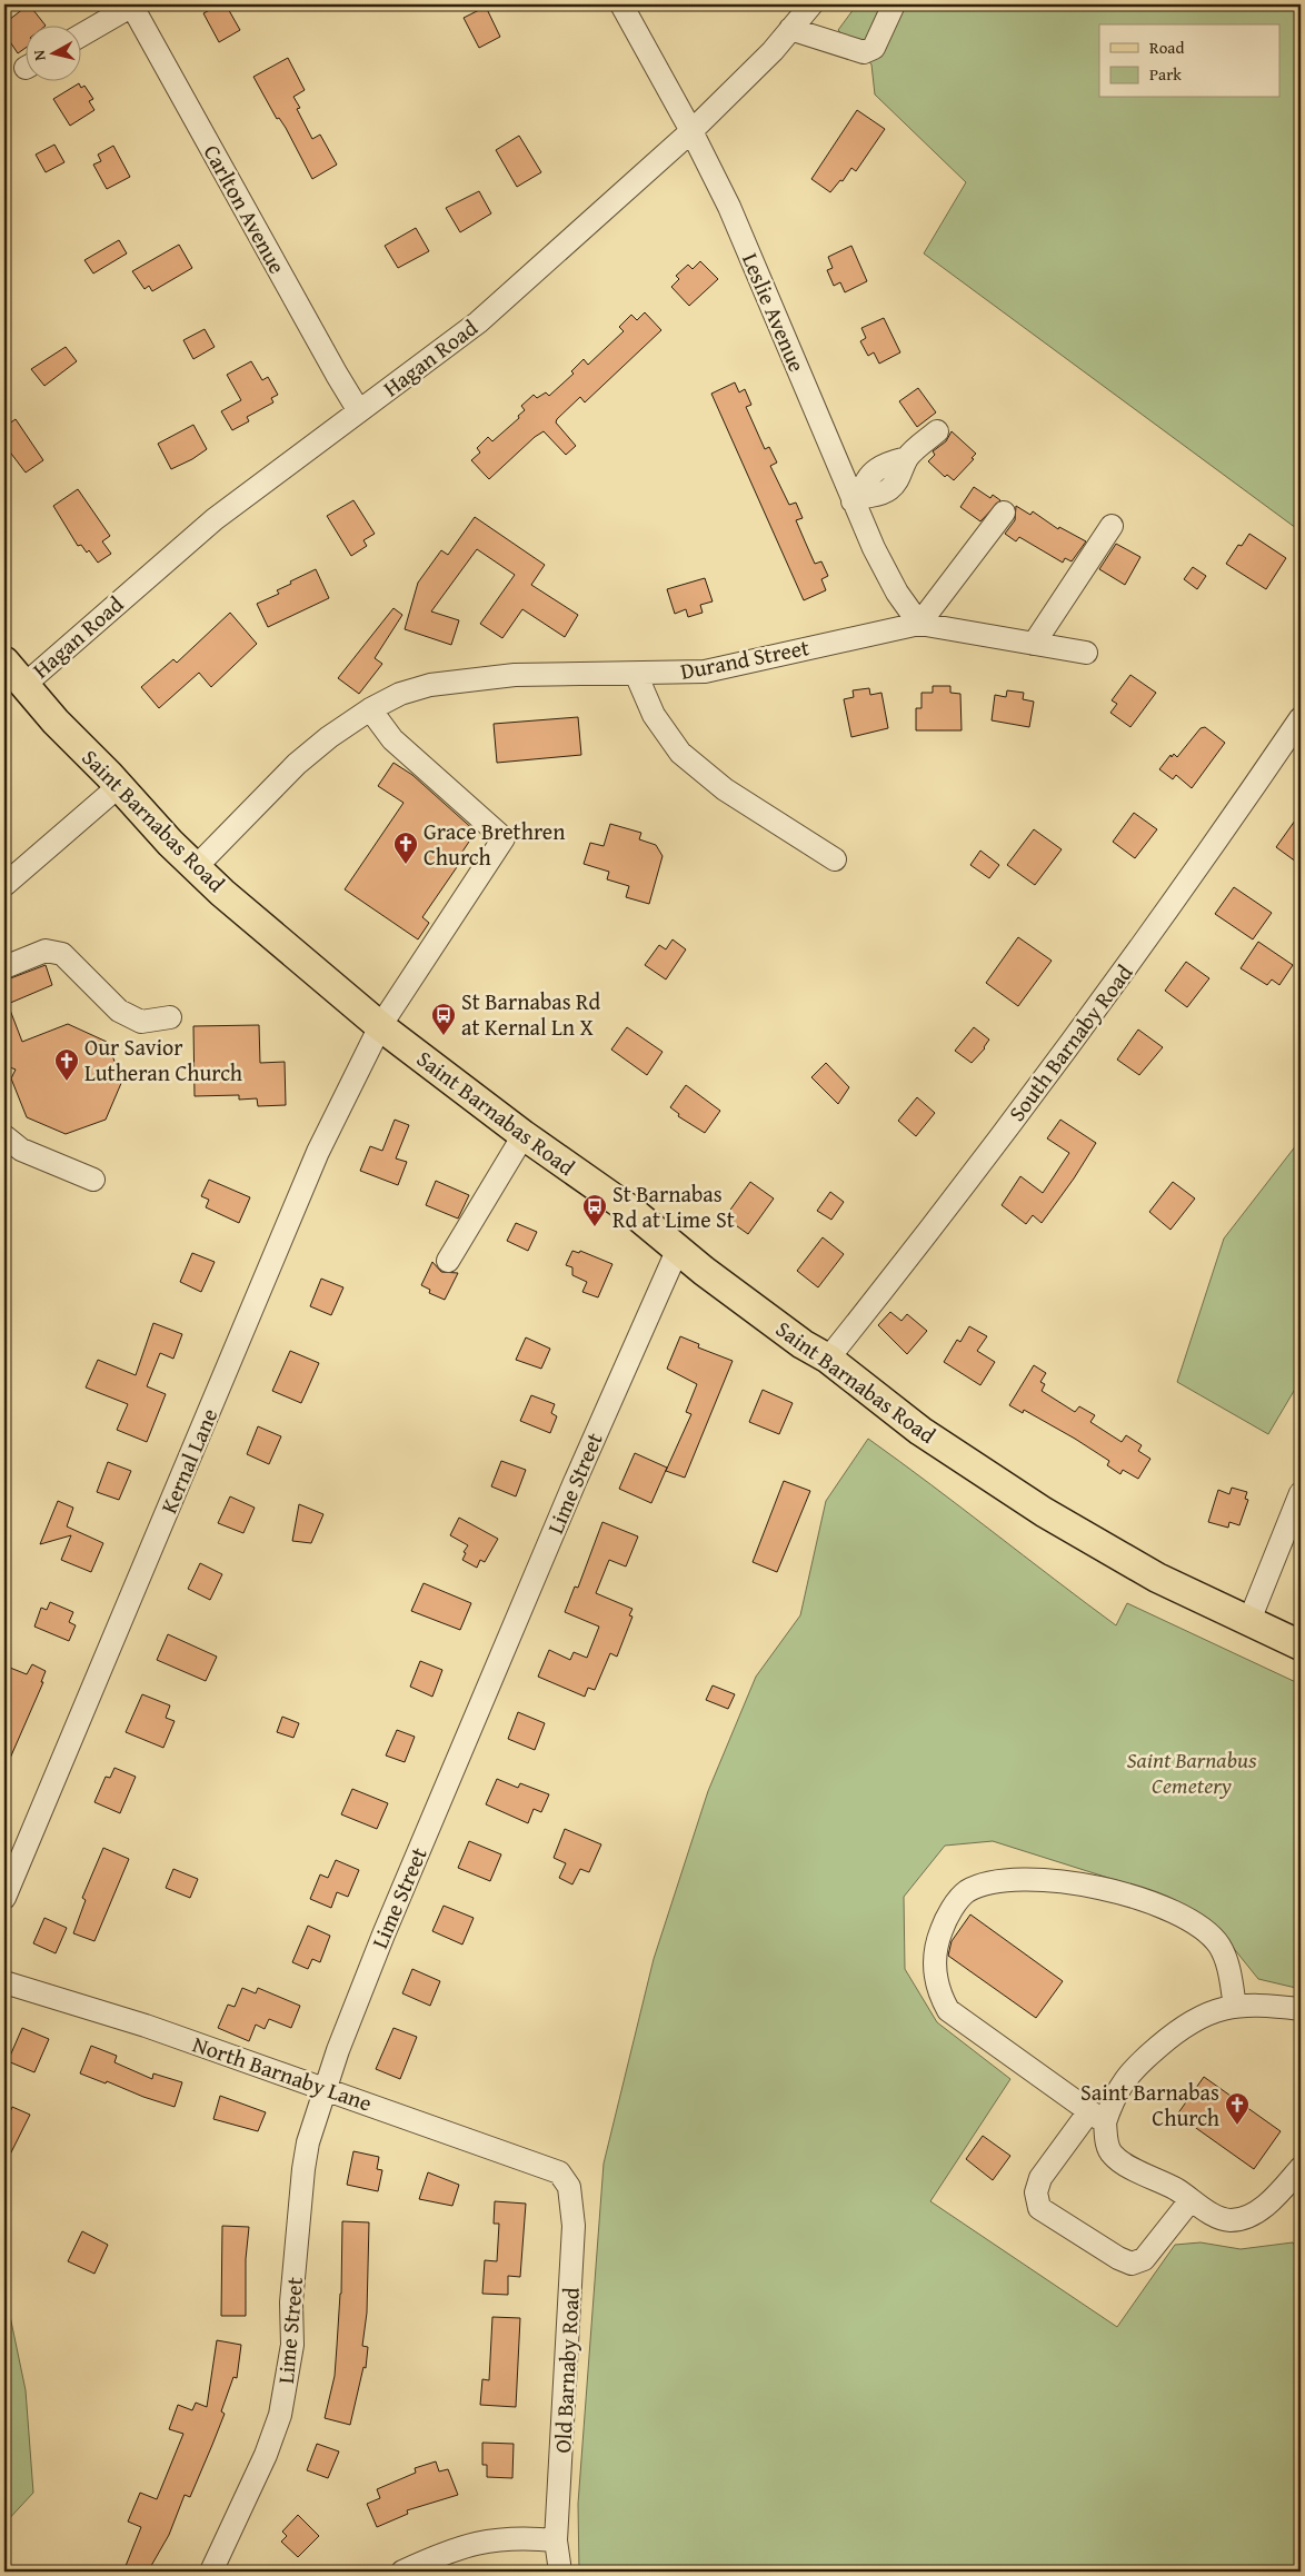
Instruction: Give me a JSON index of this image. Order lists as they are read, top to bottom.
{
  "streets": {
    "main road": ["Saint Barnabas Road"],
    "street": [
      "Carlton Avenue",
      "Leslie Avenue",
      "Hagan Road",
      "Durand Street",
      "South Barnaby Road",
      "Kernal Lane",
      "Lime Street",
      "North Barnaby Lane",
      "Old Barnaby Road"
    ]
  },
  "crossings": [
    ["Carlton Avenue", "Hagan Road"],
    ["Leslie Avenue", "Hagan Road"],
    ["Leslie Avenue", "Durand Street"],
    ["Hagan Road", "Saint Barnabas Road"],
    ["Durand Street", "Saint Barnabas Road"],
    ["Durand Street", "Kernal Lane"],
    ["Saint Barnabas Road", "South Barnaby Road"],
    ["Saint Barnabas Road", "Kernal Lane"],
    ["Saint Barnabas Road", "Lime Street"],
    ["Lime Street", "North Barnaby Lane"],
    ["North Barnaby Lane", "Old Barnaby Road"]
  ],
  "parks": ["Saint Barnabus Cemetery"],
  "places": {
    "church": ["Grace Brethren Church", "Our Savior Lutheran Church", "Saint Barnabas Church"],
    "bus stop": ["St Barnabas Rd at Kernal Ln X", "St Barnabas Rd at Lime St"]
  },
  "legend": ["Road", "Park"],
  "north": "left"
}
